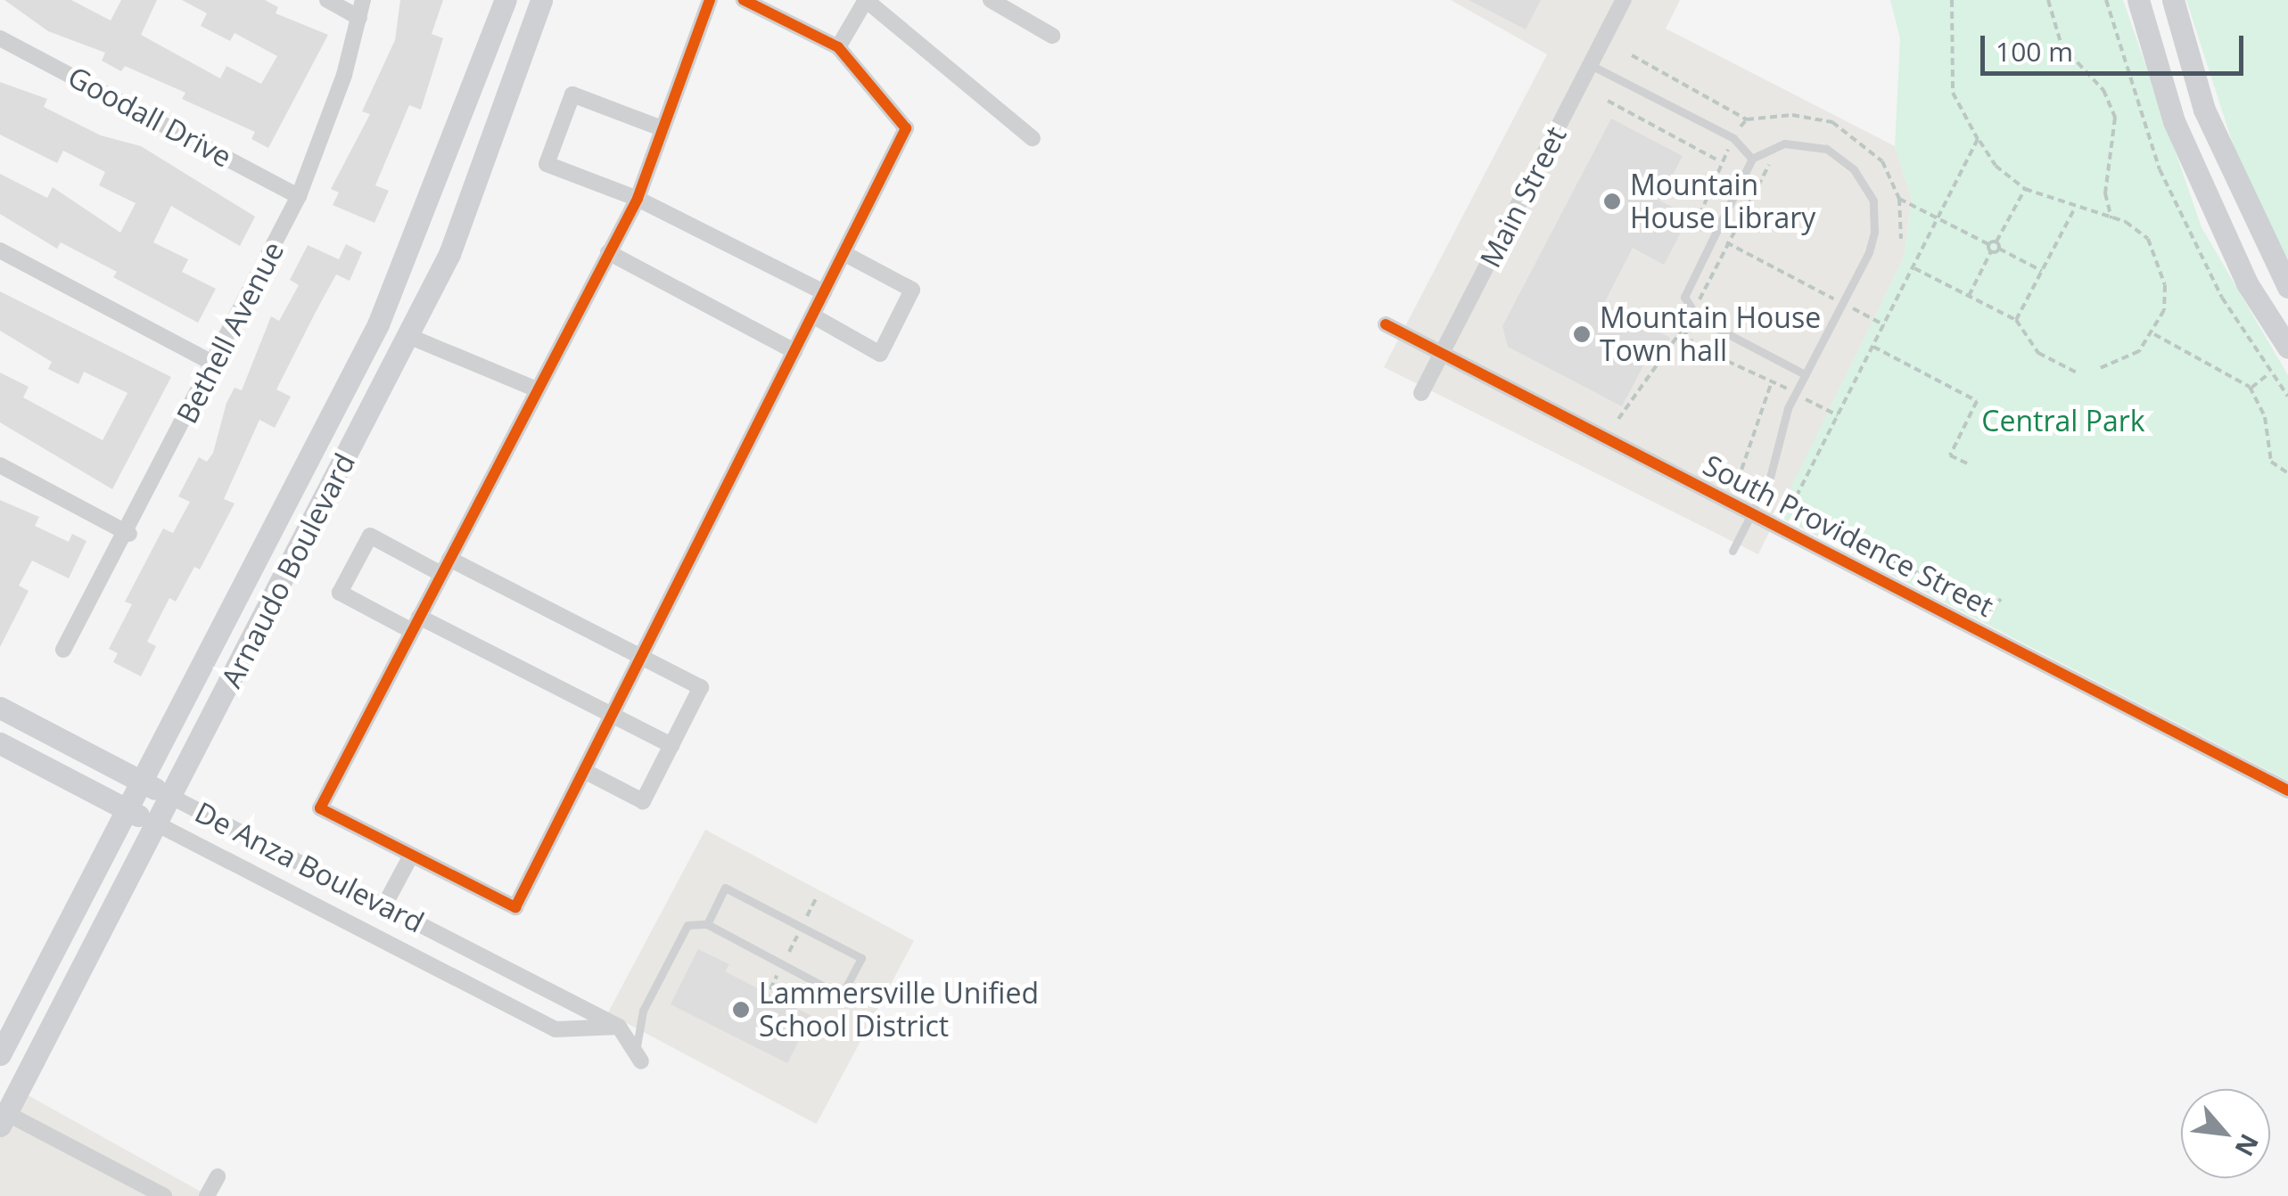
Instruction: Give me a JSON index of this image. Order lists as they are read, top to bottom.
{
  "streets": {
    "street": [
      "Goodall Drive",
      "Main Street",
      "Bethell Avenue",
      "South Providence Street",
      "Arnaudo Boulevard",
      "De Anza Boulevard"
    ]
  },
  "crossings": [
    ["Goodall Drive", "Bethell Avenue"],
    ["Main Street", "South Providence Street"],
    ["Arnaudo Boulevard", "De Anza Boulevard"]
  ],
  "parks": ["Central Park"],
  "places": ["Mountain House Library", "Mountain House Town hall", "Lammersville Unified School District"],
  "scale_bar": "100 m",
  "north": "bottom right"
}
